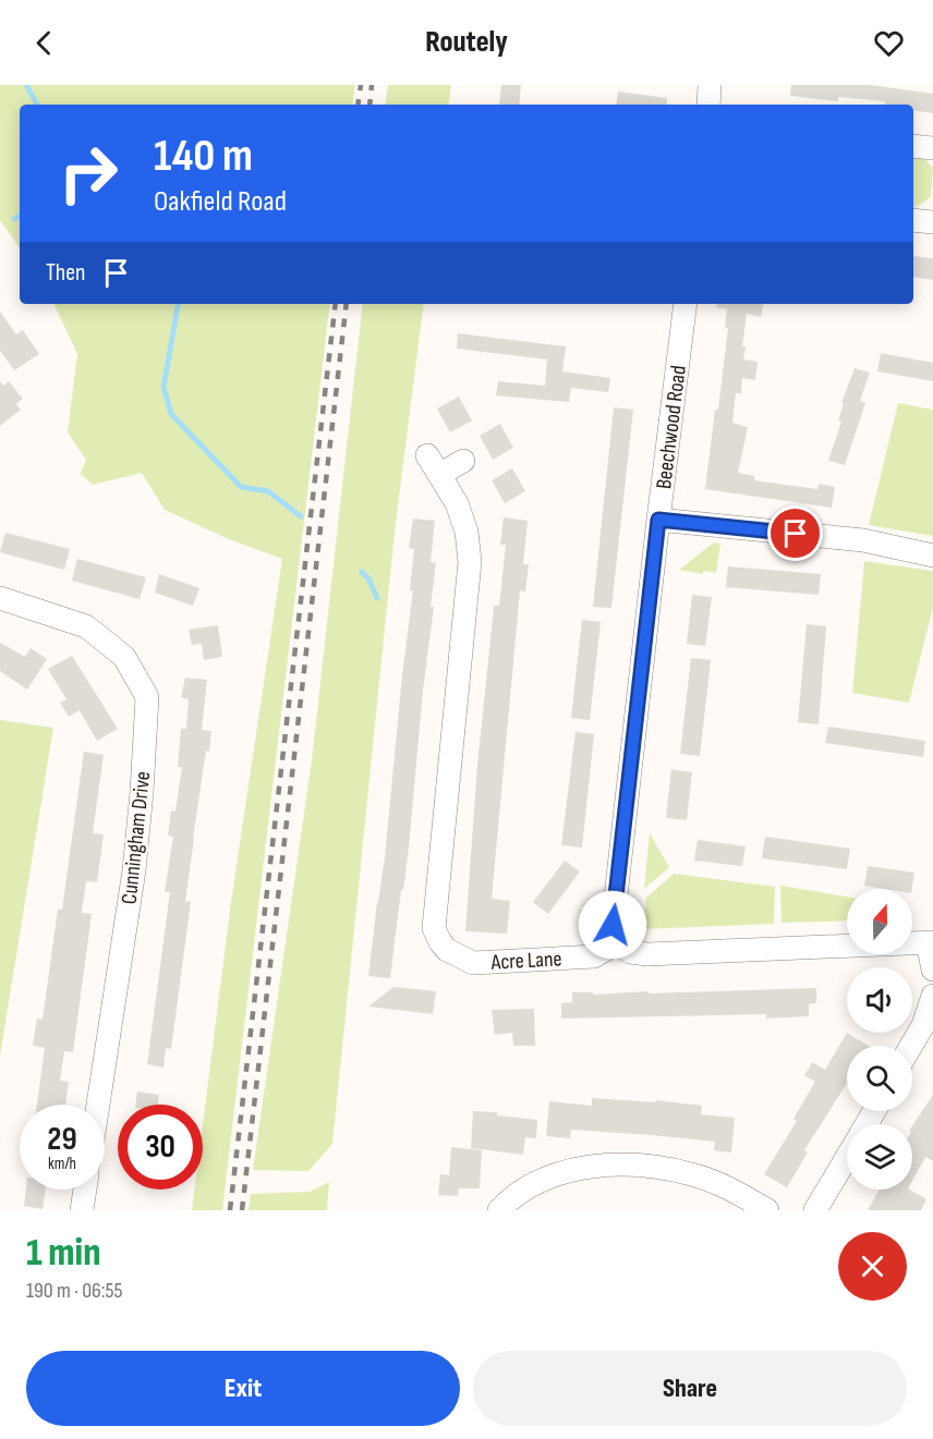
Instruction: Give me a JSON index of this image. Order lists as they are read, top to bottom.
{
  "streets": {
    "street": ["Beechwood Road", "Cunningham Drive", "Acre Lane"]
  },
  "crossings": [
    ["Beechwood Road", "Acre Lane"]
  ],
  "north": "top",
  "page": {
    "header": "Routely",
    "turn": ["140 m", "Oakfield Road"],
    "then": "Then",
    "speed": "29 km/h",
    "limit": "30",
    "heading": ["1 min", "190 m · 06:55"],
    "buttons": ["Exit", "Share"]
  }
}
